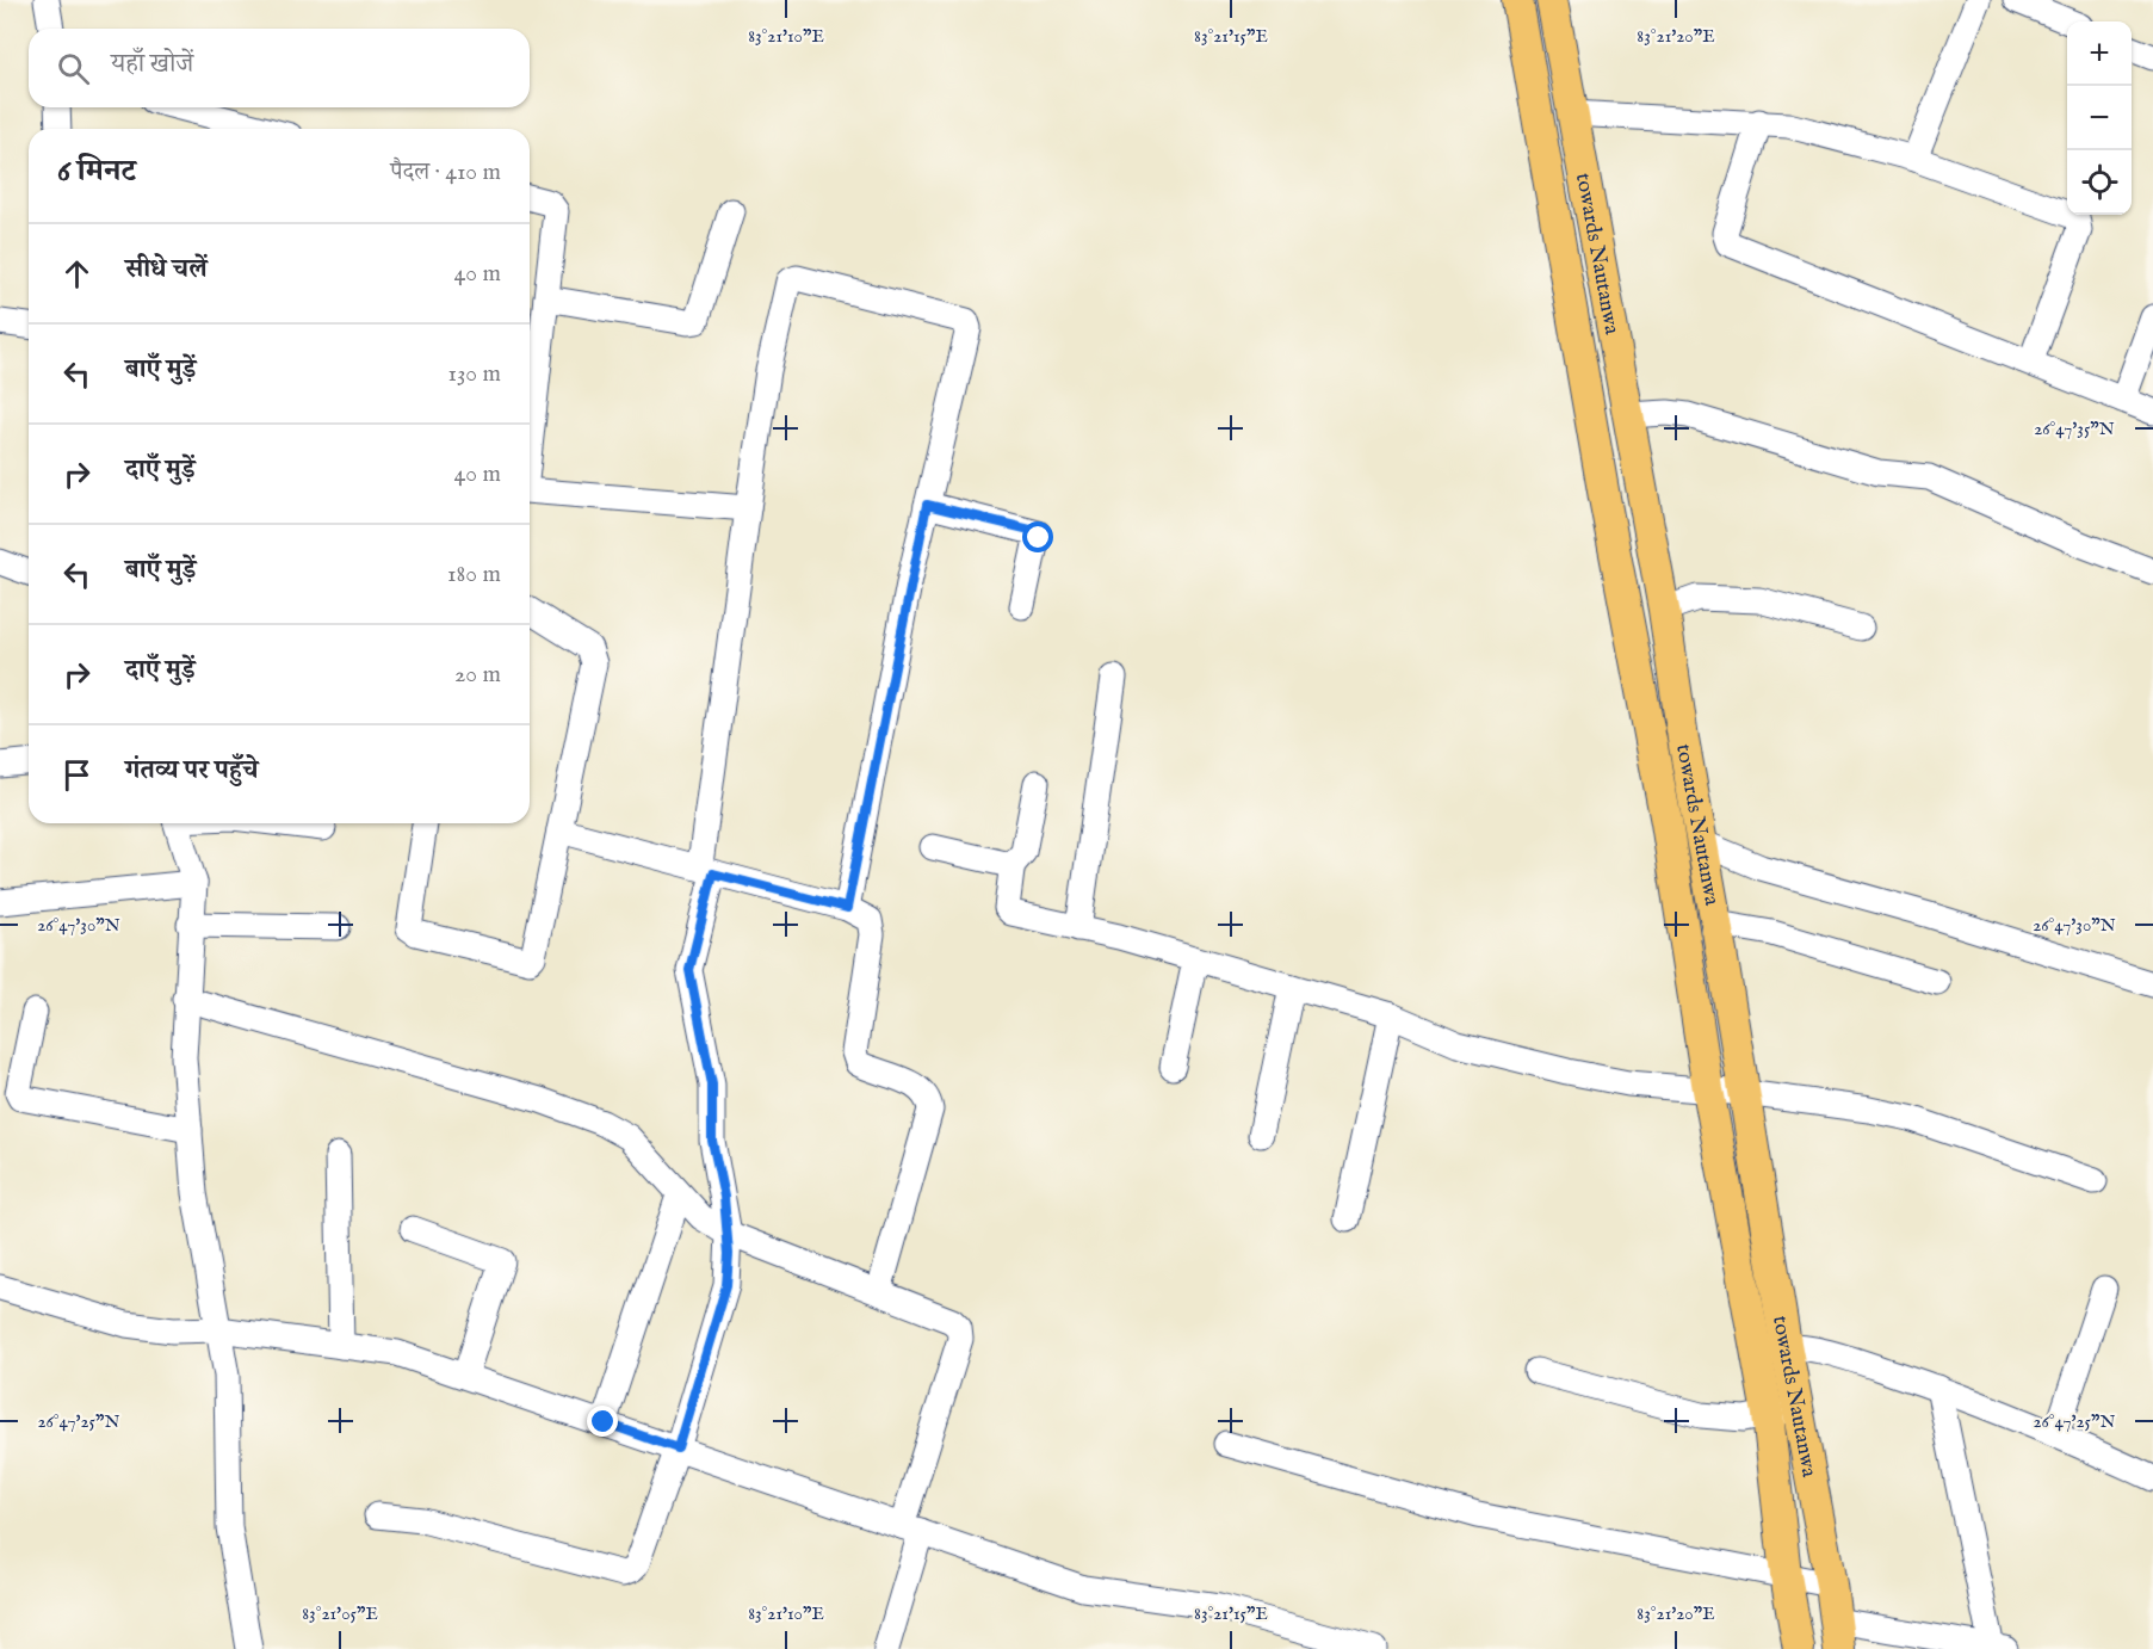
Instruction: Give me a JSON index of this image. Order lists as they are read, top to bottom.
{
  "streets": {
    "main road": ["towards Nautanwa"]
  },
  "page": {
    "map_buttons": ["+", "−"],
    "search": "यहाँ खोजें",
    "heading": ["6 मिनट", "पैदल · 410 m"],
    "list": [
      ["सीधे चलें", "40 m"],
      ["बाएँ मुड़ें", "130 m"],
      ["दाएँ मुड़ें", "40 m"],
      ["बाएँ मुड़ें", "180 m"],
      ["दाएँ मुड़ें", "20 m"],
      "गंतव्य पर पहुँचे"
    ]
  },
  "coordinates": [
    "83°21'10\"E",
    "83°21'15\"E",
    "83°21'20\"E",
    "26°47'35\"N",
    "26°47'30\"N",
    "26°47'25\"N",
    "83°21'05\"E"
  ]
}
